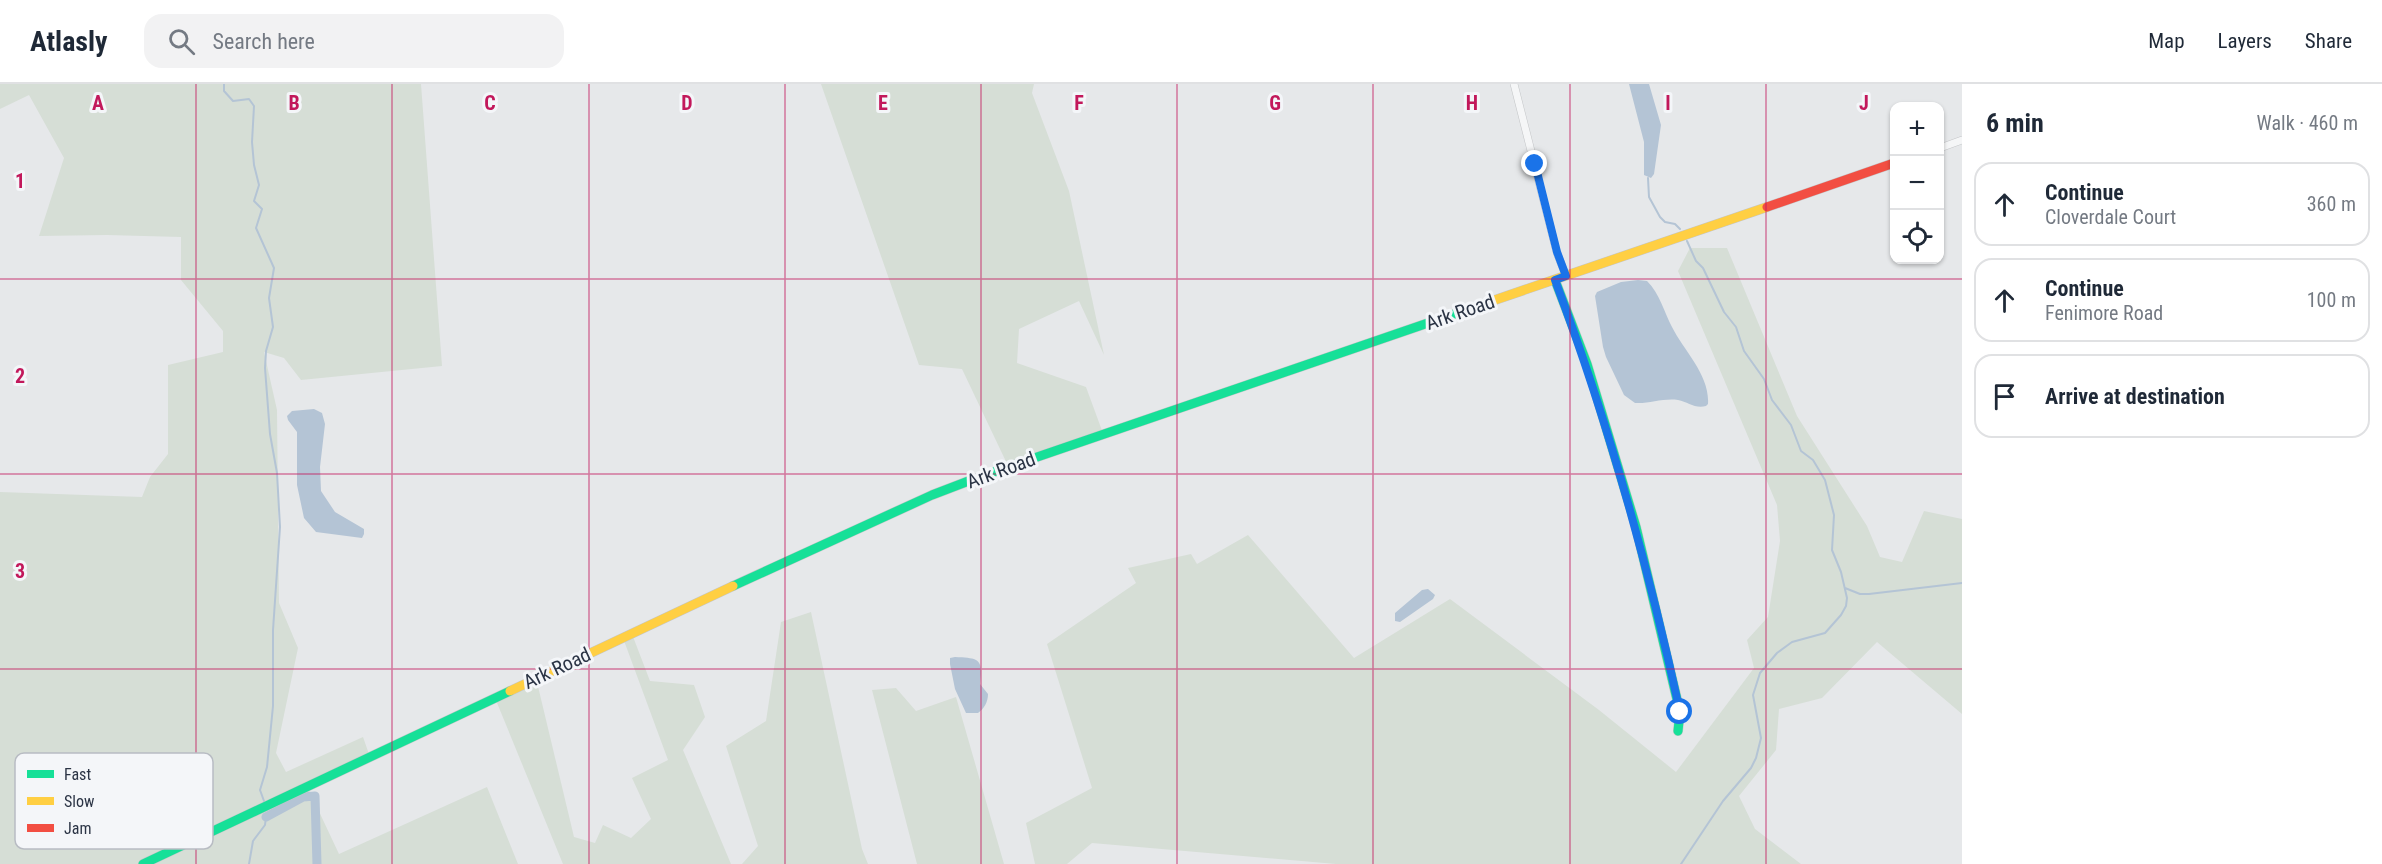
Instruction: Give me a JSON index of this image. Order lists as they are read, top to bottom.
{
  "streets": {
    "street": ["Ark Road"]
  },
  "legend": ["Fast", "Slow", "Jam"],
  "page": {
    "header": "Atlasly",
    "search": "Search here",
    "nav": ["Map", "Layers", "Share"],
    "heading": ["6 min", "Walk · 460 m"],
    "map_buttons": ["+", "−"],
    "list": [
      ["Continue", "Cloverdale Court", "360 m"],
      ["Continue", "Fenimore Road", "100 m"],
      "Arrive at destination"
    ]
  },
  "grid": {
    "columns": [
      "A",
      "B",
      "C",
      "D",
      "E",
      "F",
      "G",
      "H",
      "I",
      "J"
    ],
    "rows": ["1", "2", "3"]
  }
}
